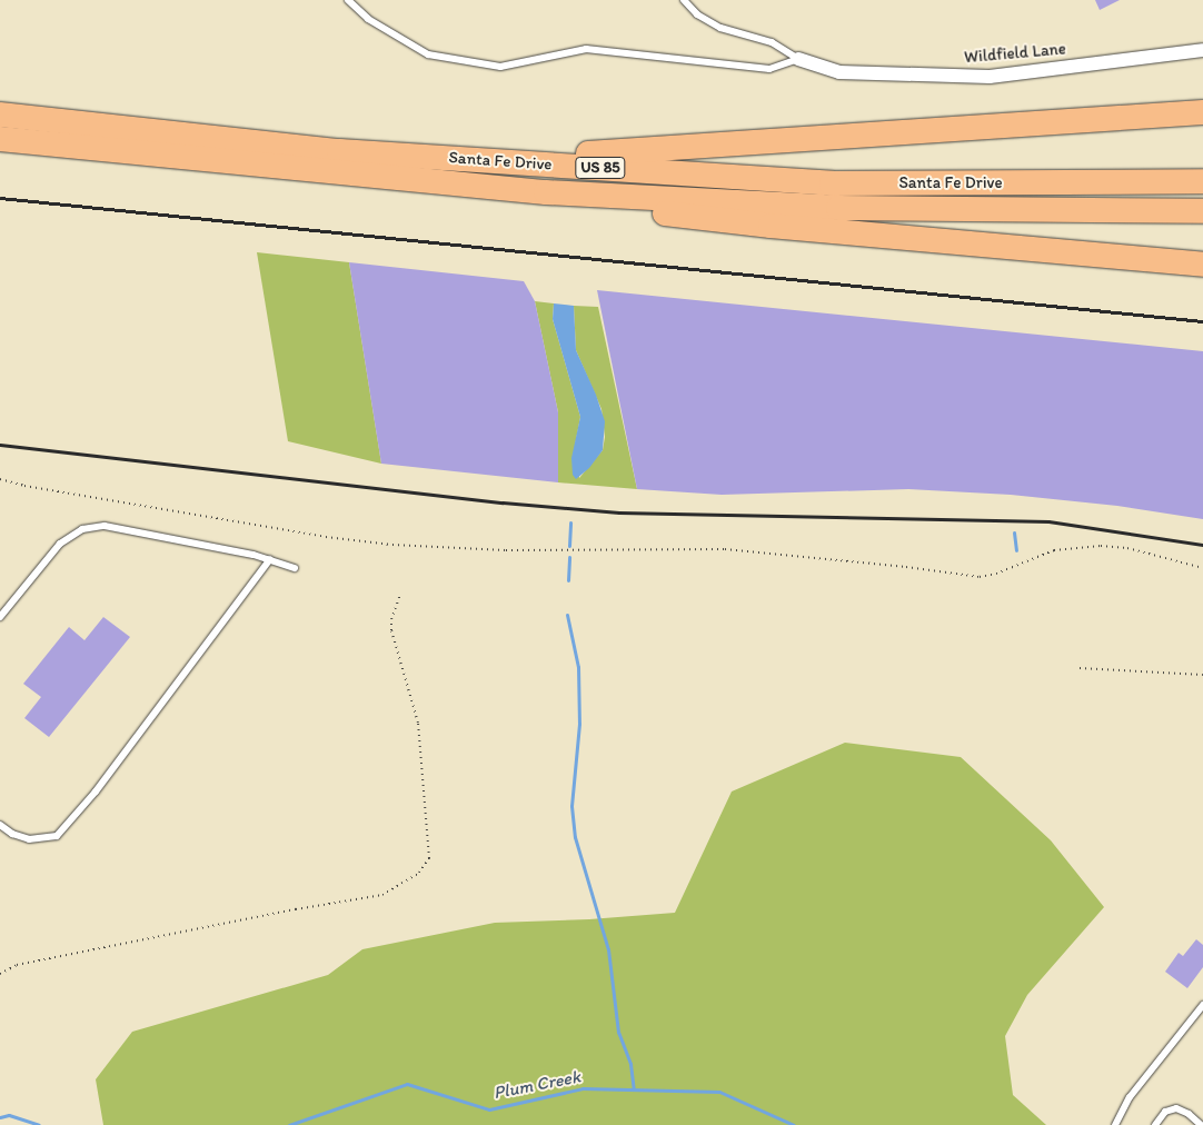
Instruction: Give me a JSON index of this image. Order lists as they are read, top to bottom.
{
  "streets": {
    "highway": ["Santa Fe Drive", "US 85"],
    "street": ["Wildfield Lane"]
  },
  "water": ["Plum Creek"]
}
